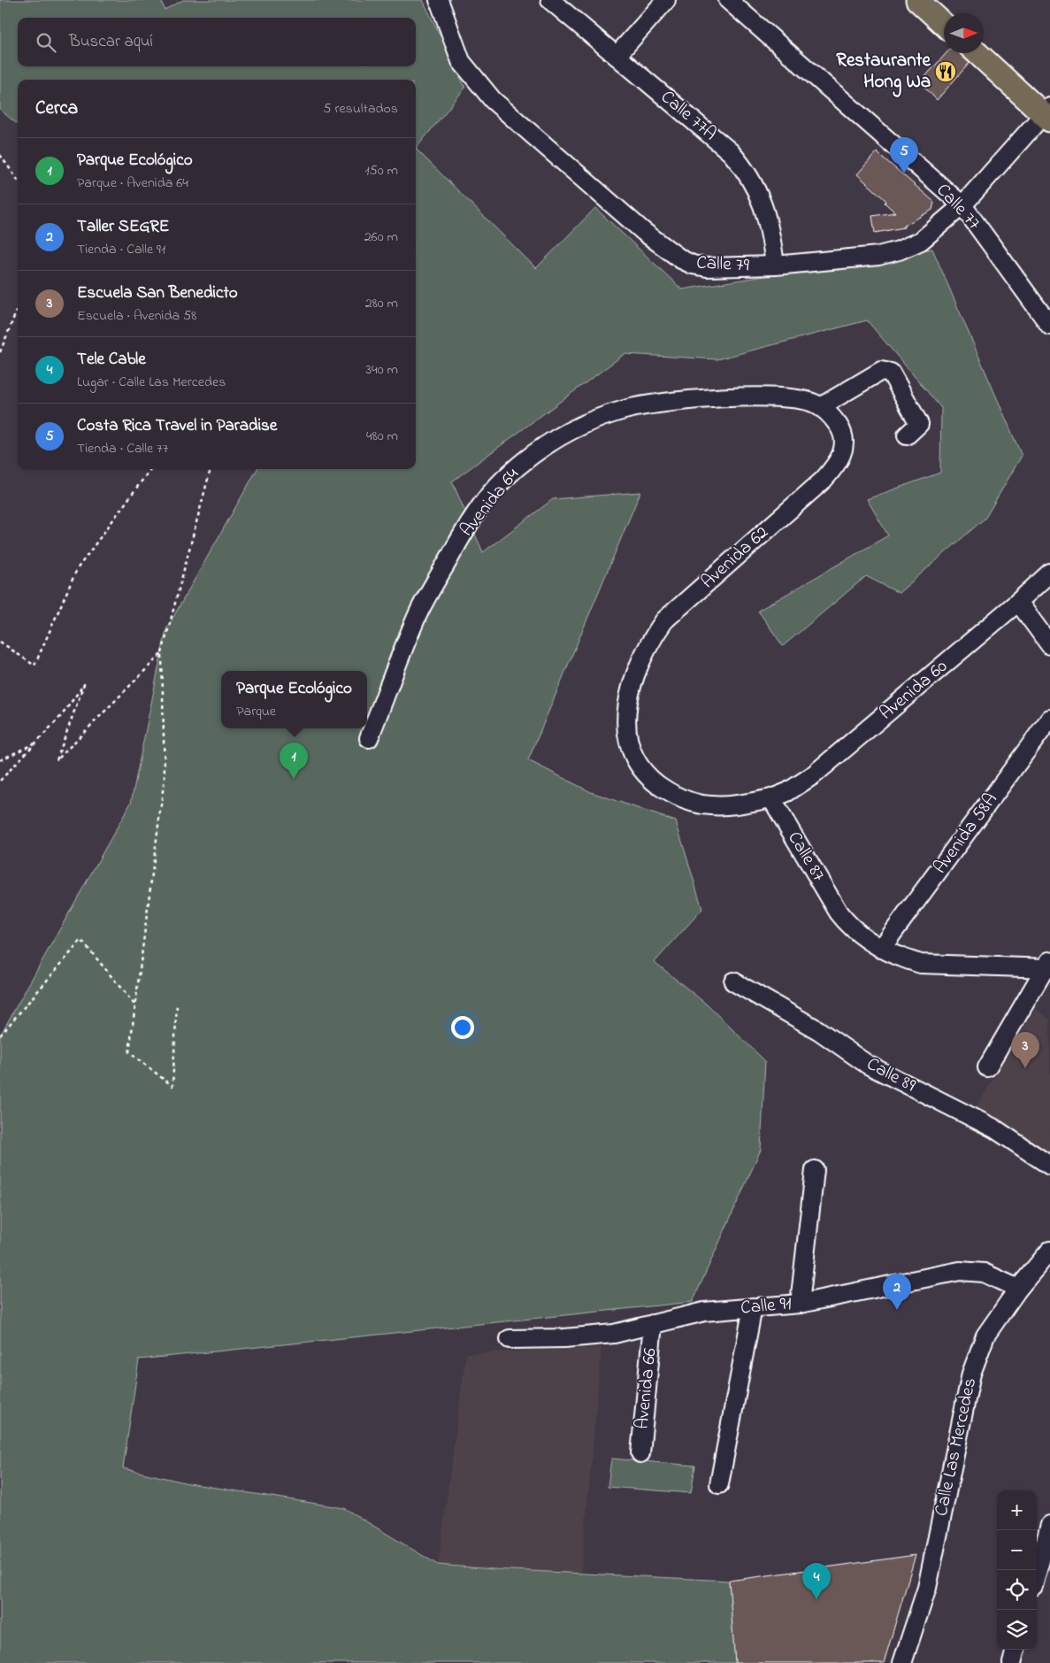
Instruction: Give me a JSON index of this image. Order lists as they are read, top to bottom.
{
  "streets": {
    "street": [
      "Calle 77A",
      "Calle 77",
      "Calle 79",
      "Avenida 64",
      "Avenida 62",
      "Avenida 60",
      "Avenida 58A",
      "Calle 87",
      "Calle 89",
      "Calle 91",
      "Avenida 66",
      "Calle Las Mercedes"
    ]
  },
  "crossings": [
    ["Calle 77A", "Calle 79"],
    ["Calle 77", "Calle 79"],
    ["Avenida 64", "Avenida 62"],
    ["Avenida 62", "Avenida 60"],
    ["Avenida 62", "Calle 87"],
    ["Avenida 60", "Calle 87"],
    ["Avenida 58A", "Calle 87"],
    ["Calle 91", "Avenida 66"],
    ["Calle 91", "Calle Las Mercedes"]
  ],
  "places": {
    "restaurant": ["Restaurante Hong Wa"]
  },
  "north": "right",
  "page": {
    "search": "Buscar aquí",
    "heading": ["Cerca", "5 resultados"],
    "pins": [
      "5",
      "1",
      "3",
      "2",
      "4"
    ],
    "list": [
      {
        "mark": "1",
        "name": "Parque Ecológico",
        "note": "Parque · Avenida 64",
        "value": "150 m"
      },
      {
        "mark": "2",
        "name": "Taller SEGRE",
        "note": "Tienda · Calle 91",
        "value": "260 m"
      },
      {
        "mark": "3",
        "name": "Escuela San Benedicto",
        "note": "Escuela · Avenida 58",
        "value": "280 m"
      },
      {
        "mark": "4",
        "name": "Tele Cable",
        "note": "Lugar · Calle Las Mercedes",
        "value": "340 m"
      },
      {
        "mark": "5",
        "name": "Costa Rica Travel in Paradise",
        "note": "Tienda · Calle 77",
        "value": "480 m"
      }
    ],
    "popup": ["Parque Ecológico", "Parque"],
    "map_buttons": ["+", "−"]
  }
}
